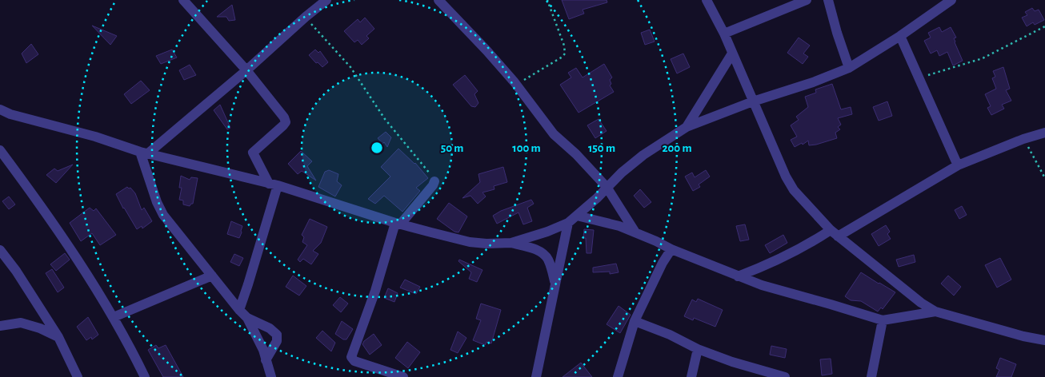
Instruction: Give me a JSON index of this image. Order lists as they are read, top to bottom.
{
  "rings": [
    "50 m",
    "100 m",
    "150 m",
    "200 m"
  ]
}
